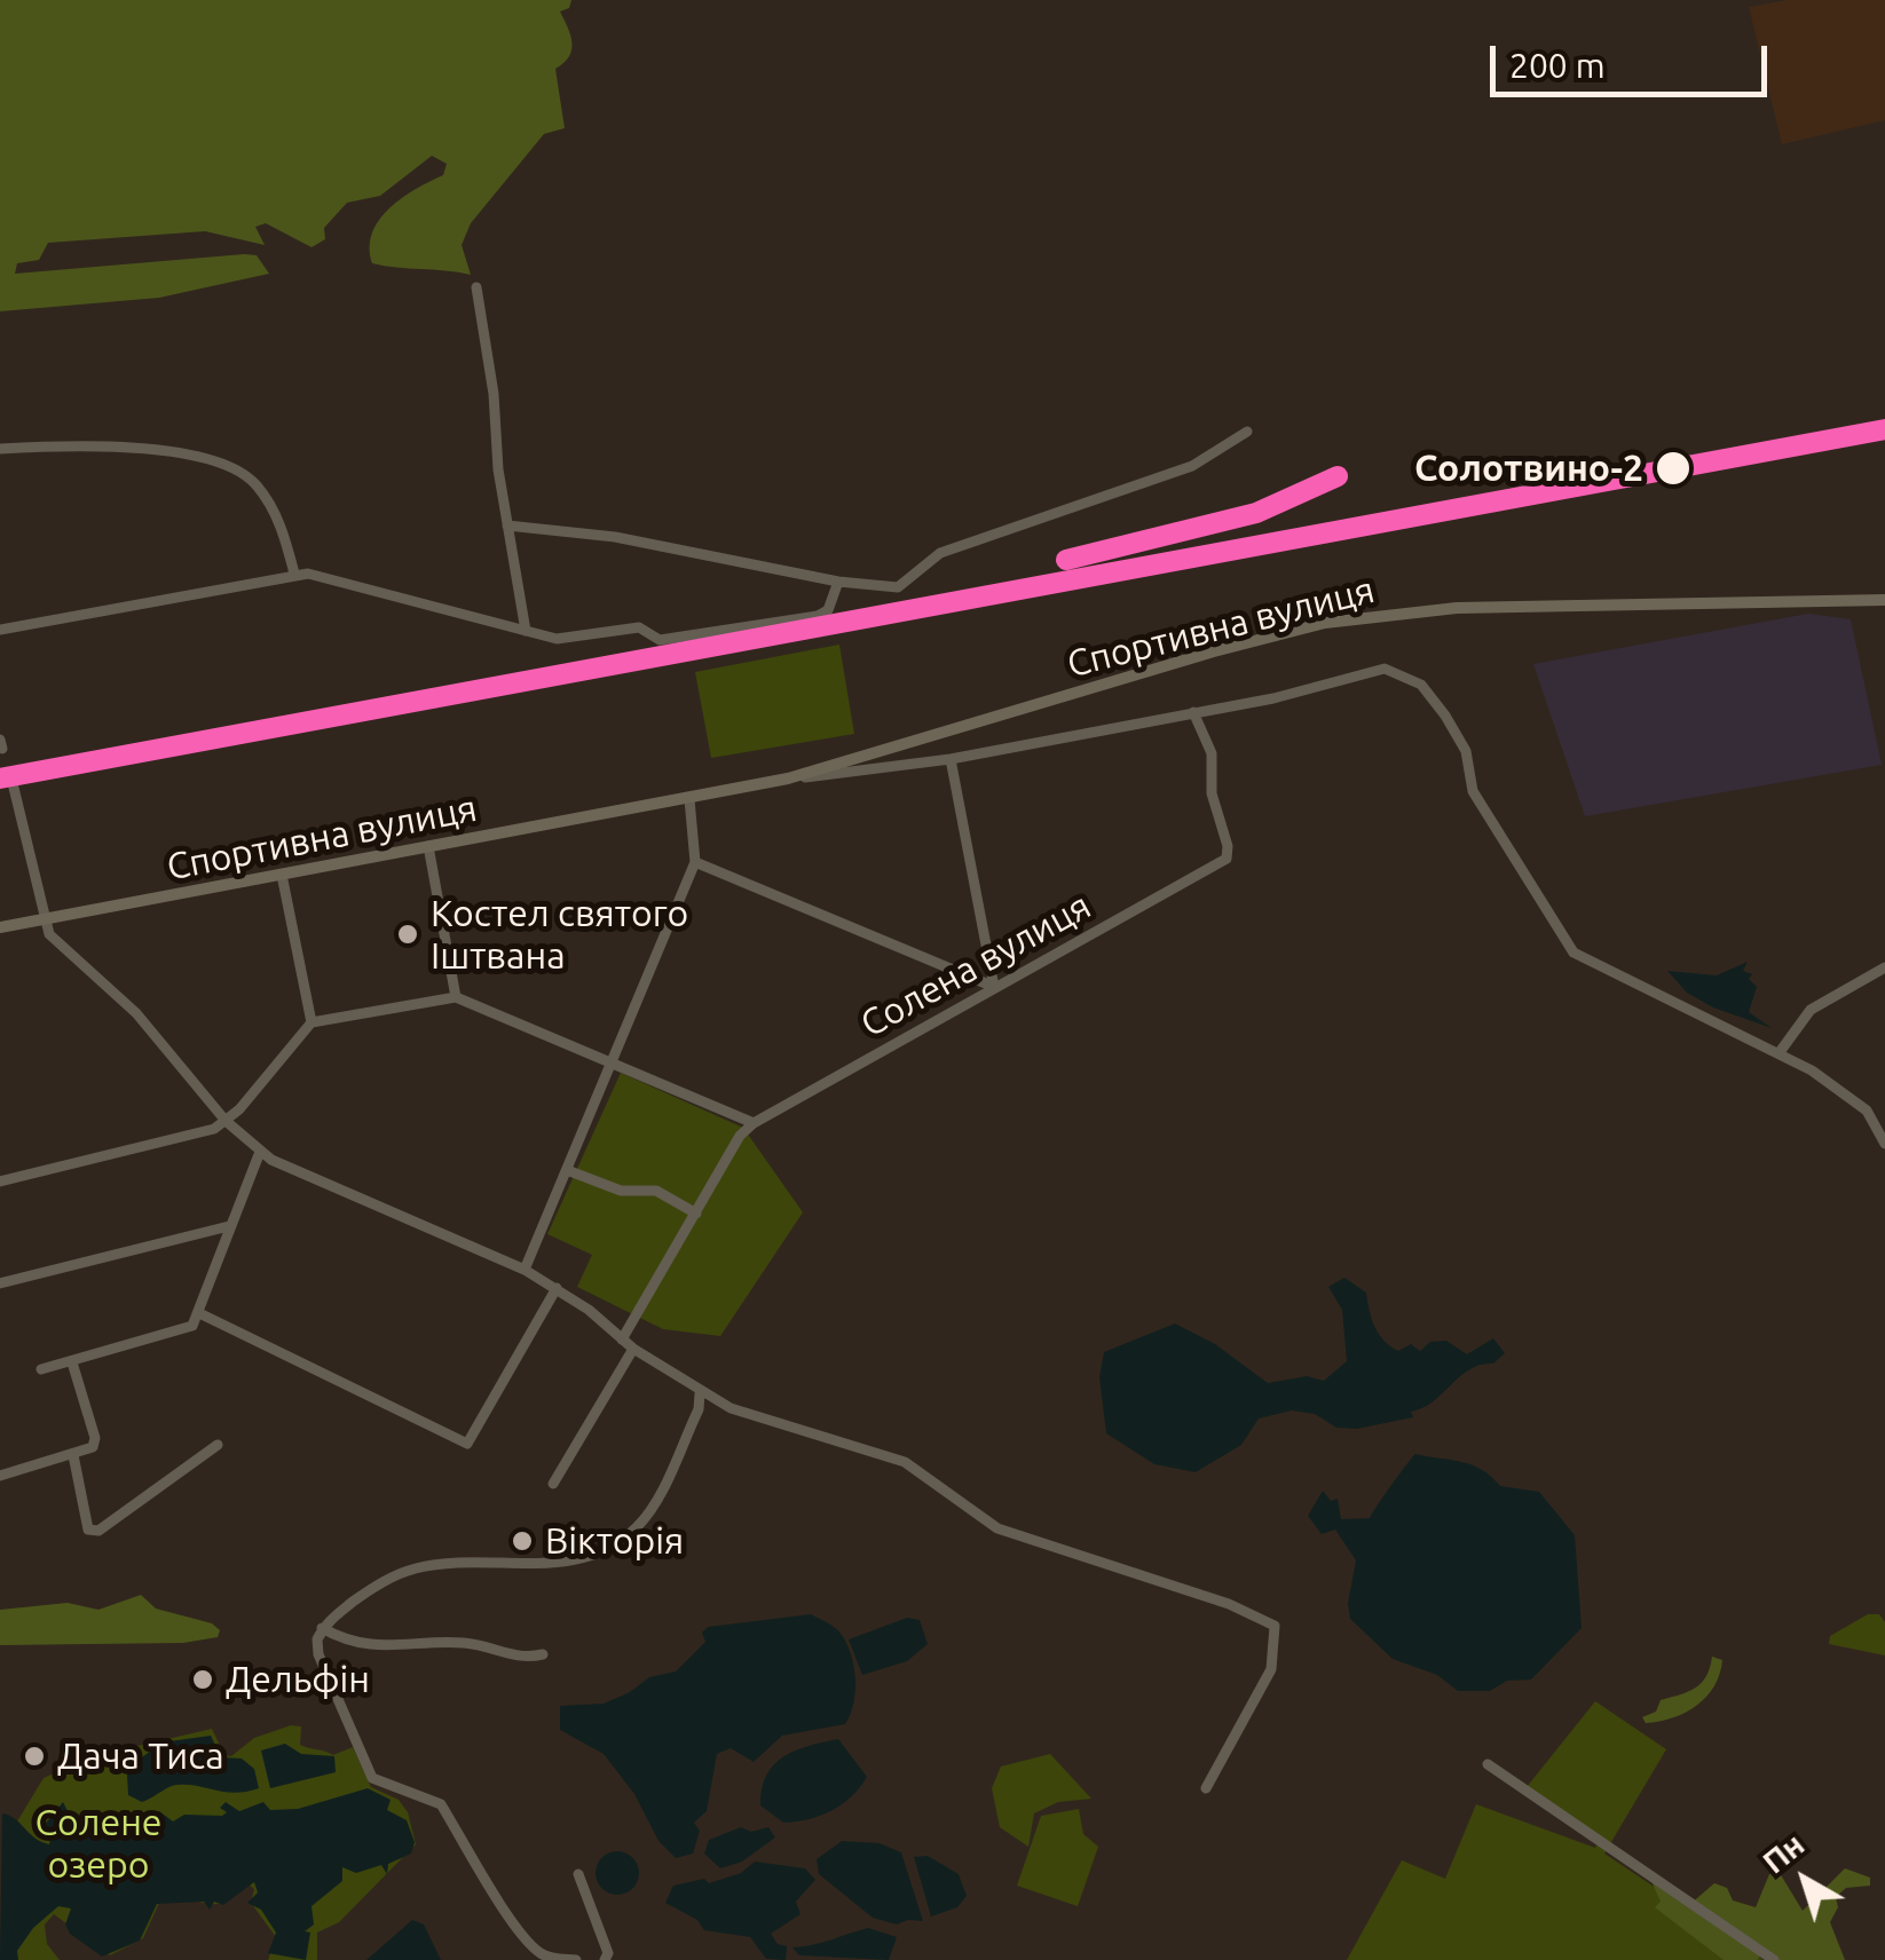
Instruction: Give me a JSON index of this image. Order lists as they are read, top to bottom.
{
  "streets": {
    "main road": ["Спортивна вулиця"],
    "street": ["Солена вулиця"]
  },
  "crossings": [
    ["Спортивна вулиця", "Солена вулиця"]
  ],
  "parks": ["Солене озеро"],
  "places": [
    "Солотвино-2",
    "Костел святого Іштвана",
    "Вікторія",
    "Дельфін",
    "Дача Тиса"
  ],
  "scale_bar": "200 m",
  "north": "top left"
}
